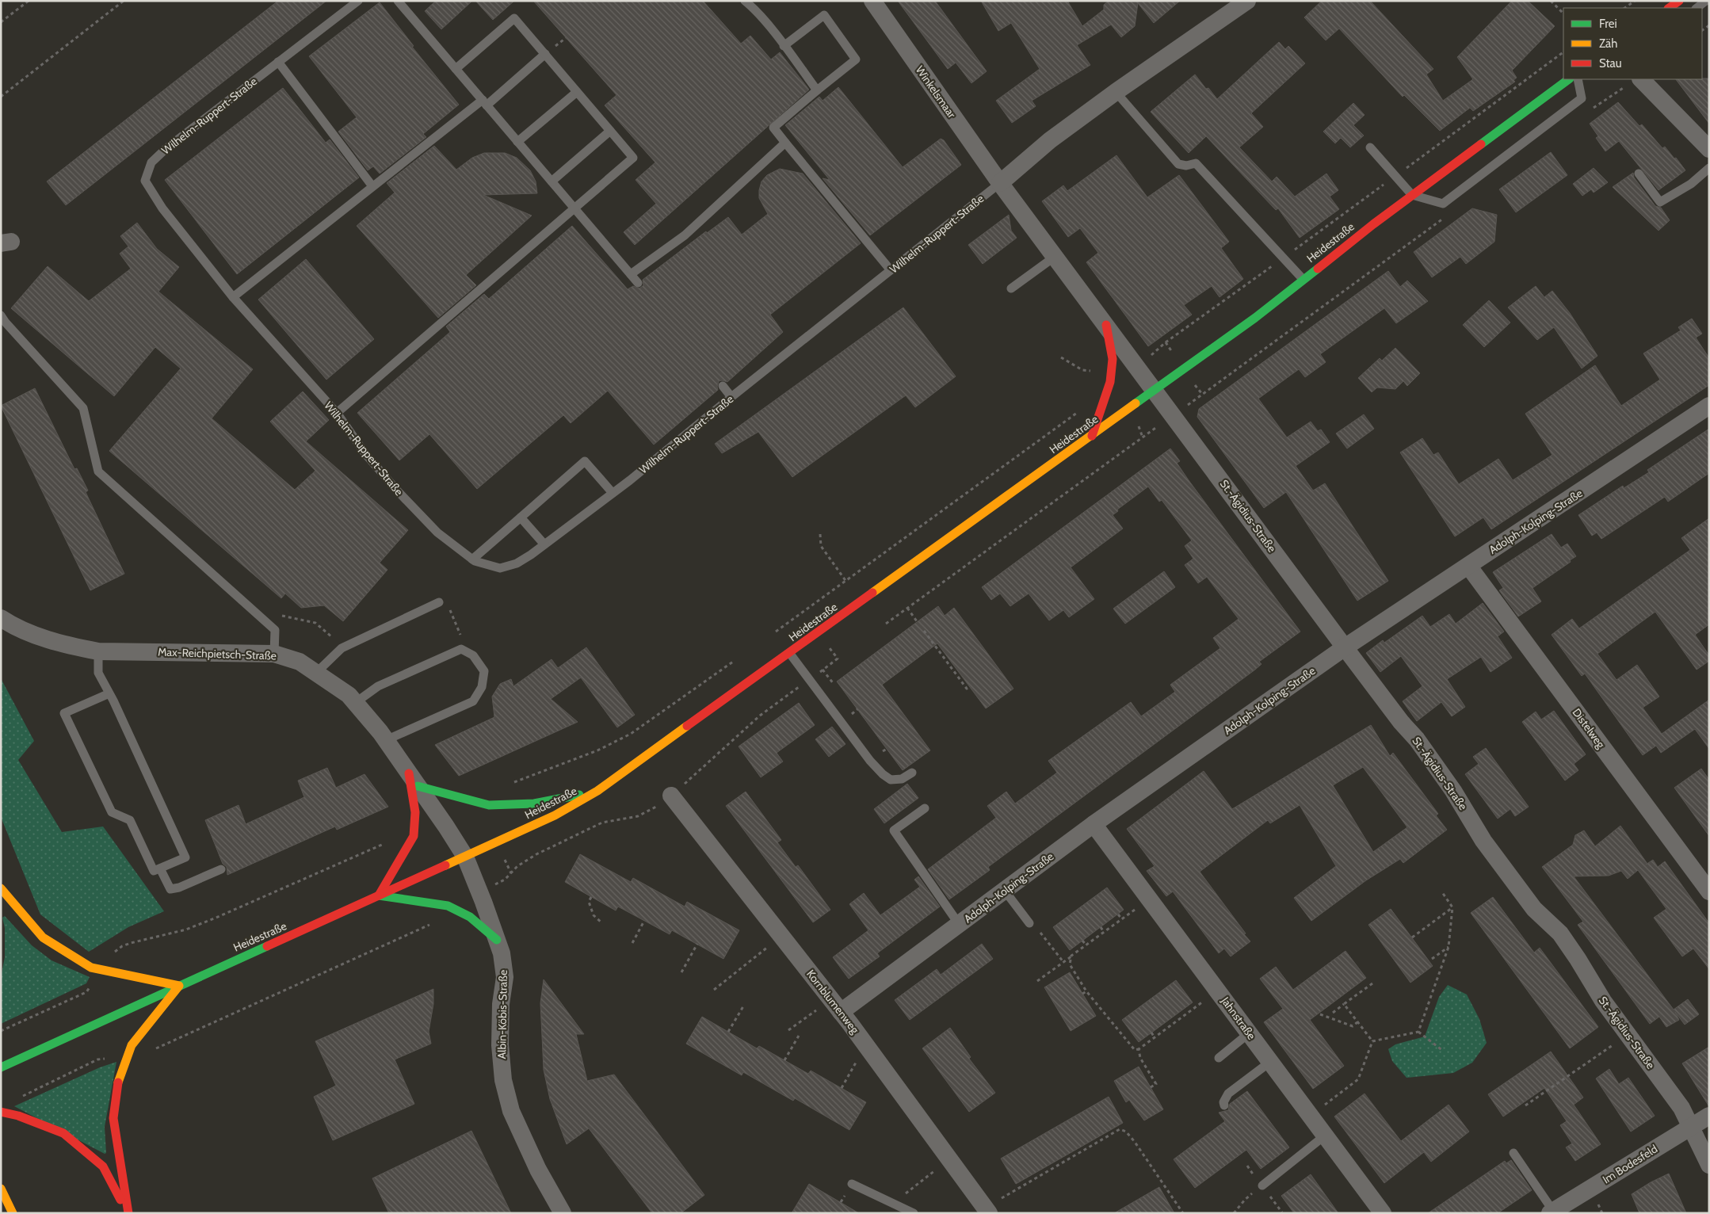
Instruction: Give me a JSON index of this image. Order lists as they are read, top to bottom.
{
  "streets": {
    "main road": ["Heidestraße"],
    "street": [
      "Winkelsmaar",
      "Wilhelm-Ruppert-Straße",
      "St.-Ägidius-Straße",
      "Adolph-Kolping-Straße",
      "Max-Reichpietsch-Straße",
      "Distelweg",
      "Kornblumenweg",
      "Albin-Köbis-Straße",
      "Jahnstraße",
      "Im Bodesfeld"
    ]
  },
  "crossings": [
    ["Winkelsmaar", "Wilhelm-Ruppert-Straße"],
    ["Heidestraße", "St.-Ägidius-Straße"],
    ["Heidestraße", "Max-Reichpietsch-Straße"],
    ["Heidestraße", "Albin-Köbis-Straße"],
    ["St.-Ägidius-Straße", "Adolph-Kolping-Straße"],
    ["St.-Ägidius-Straße", "Im Bodesfeld"],
    ["Adolph-Kolping-Straße", "Distelweg"],
    ["Adolph-Kolping-Straße", "Kornblumenweg"],
    ["Adolph-Kolping-Straße", "Jahnstraße"],
    ["Max-Reichpietsch-Straße", "Albin-Köbis-Straße"]
  ],
  "legend": ["Frei", "Zäh", "Stau"]
}
